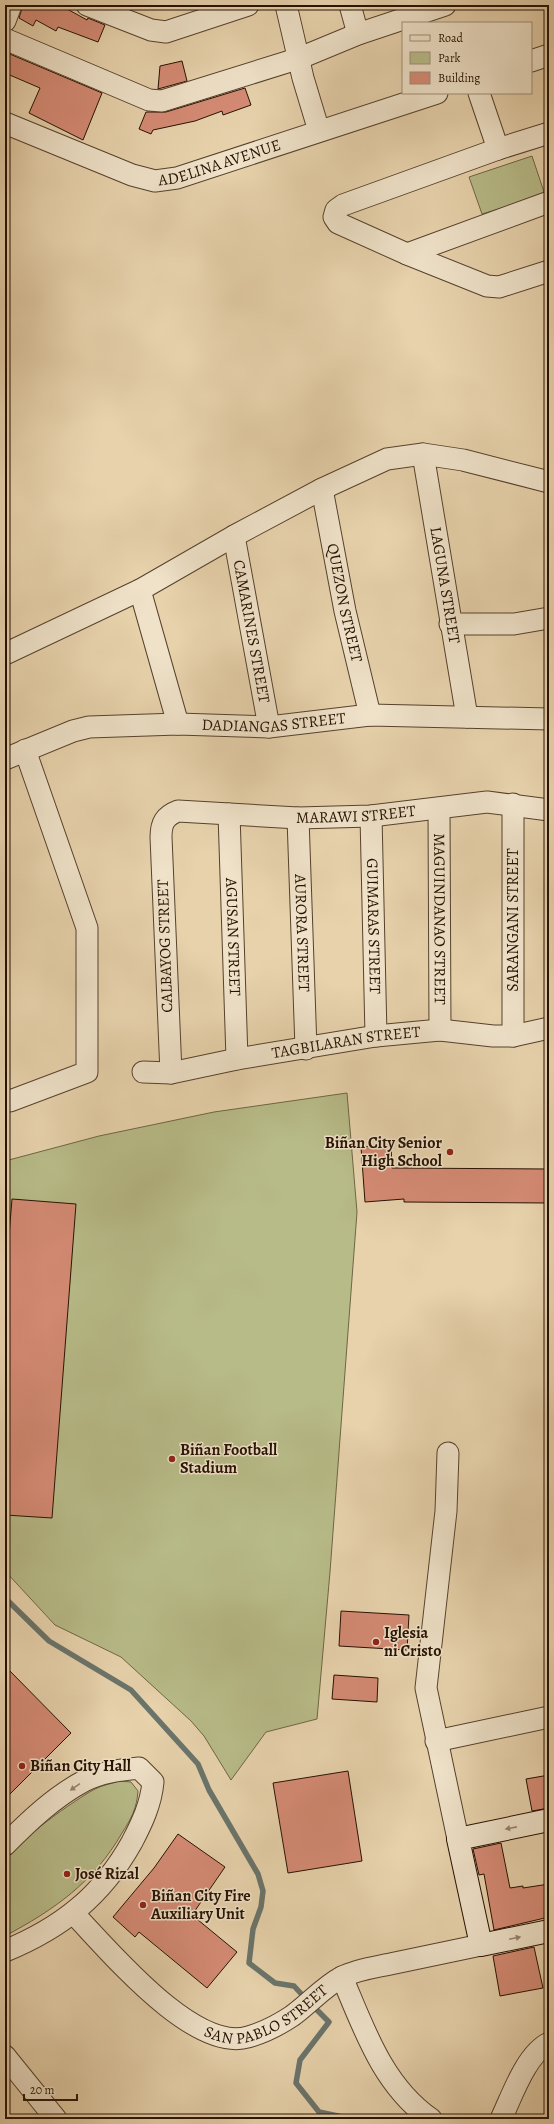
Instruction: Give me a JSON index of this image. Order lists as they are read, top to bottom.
{
  "streets": {
    "street": [
      "ADELINA AVENUE",
      "LAGUNA STREET",
      "QUEZON STREET",
      "CAMARINES STREET",
      "DADIANGAS STREET",
      "MARAWI STREET",
      "MAGUINDANAO STREET",
      "SARANGANI STREET",
      "GUIMARAS STREET",
      "AURORA STREET",
      "AGUSAN STREET",
      "CALBAYOG STREET",
      "TAGBILARAN STREET",
      "SAN PABLO STREET"
    ]
  },
  "crossings": [
    ["LAGUNA STREET", "DADIANGAS STREET"],
    ["QUEZON STREET", "DADIANGAS STREET"],
    ["CAMARINES STREET", "DADIANGAS STREET"],
    ["MARAWI STREET", "MAGUINDANAO STREET"],
    ["MARAWI STREET", "SARANGANI STREET"],
    ["MARAWI STREET", "GUIMARAS STREET"],
    ["MARAWI STREET", "AURORA STREET"],
    ["MARAWI STREET", "AGUSAN STREET"],
    ["MARAWI STREET", "CALBAYOG STREET"],
    ["MAGUINDANAO STREET", "TAGBILARAN STREET"],
    ["SARANGANI STREET", "TAGBILARAN STREET"],
    ["GUIMARAS STREET", "TAGBILARAN STREET"],
    ["AURORA STREET", "TAGBILARAN STREET"],
    ["AGUSAN STREET", "TAGBILARAN STREET"],
    ["CALBAYOG STREET", "TAGBILARAN STREET"]
  ],
  "places": [
    "Biñan City Senior High School",
    "Biñan Football Stadium",
    "Iglesia ni Cristo",
    "Biñan City Hall",
    "José Rizal",
    "Biñan City Fire Auxiliary Unit"
  ],
  "legend": ["Road", "Park", "Building"],
  "scale_bar": "20 m"
}
